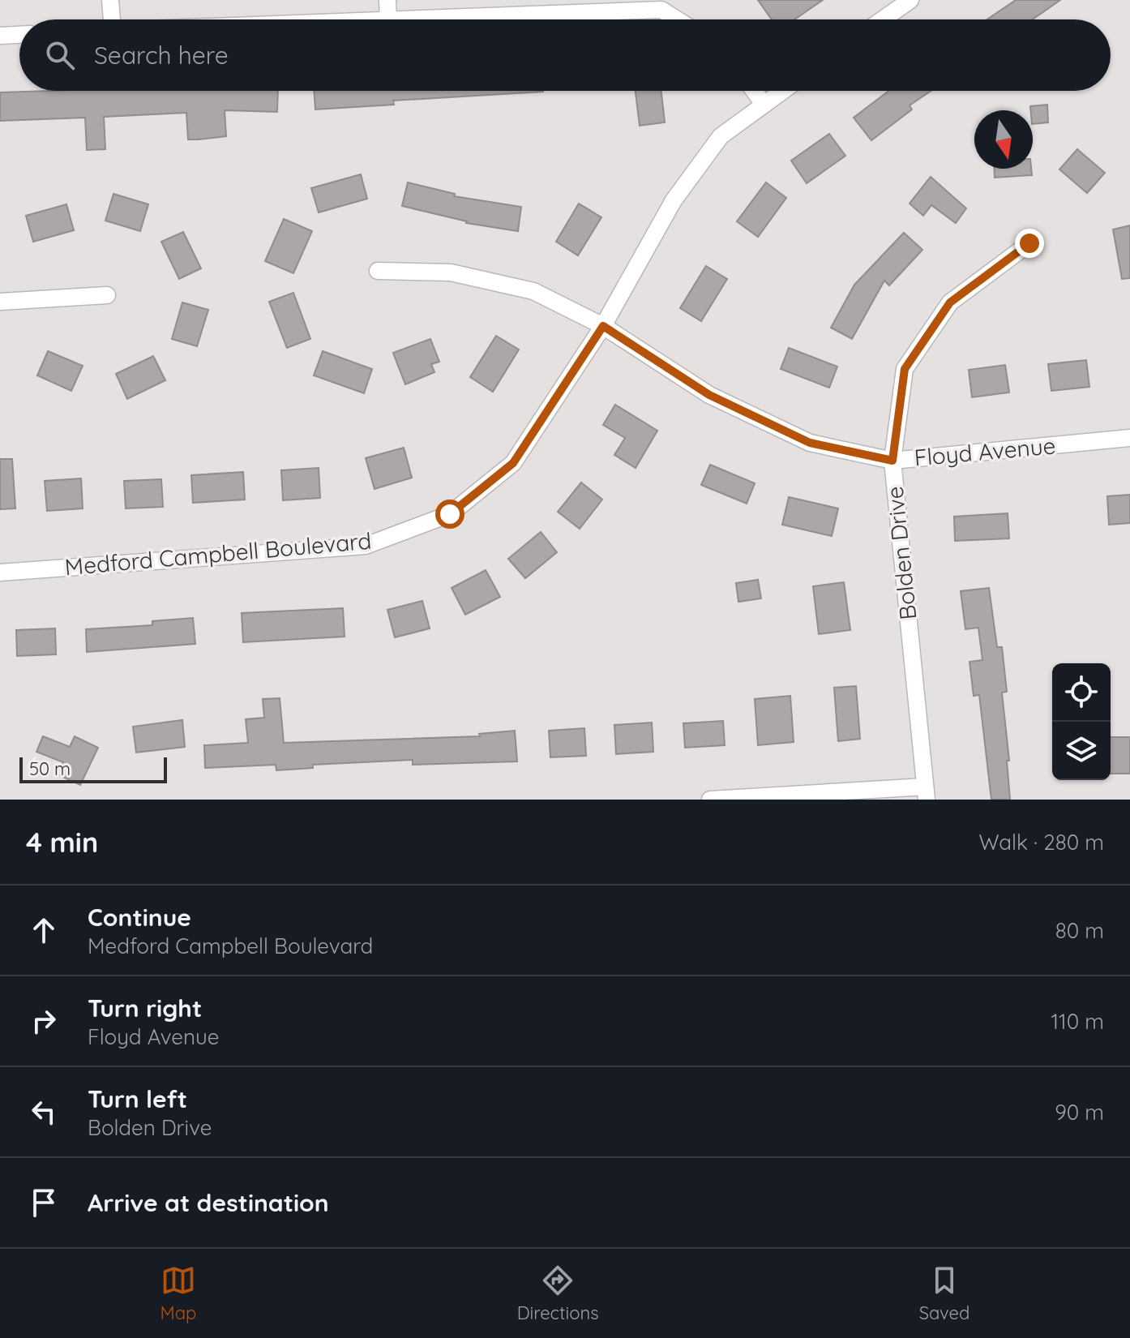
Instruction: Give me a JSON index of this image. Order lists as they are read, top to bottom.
{
  "streets": {
    "street": ["Floyd Avenue", "Bolden Drive", "Medford Campbell Boulevard"]
  },
  "crossings": [
    ["Floyd Avenue", "Bolden Drive"],
    ["Floyd Avenue", "Medford Campbell Boulevard"]
  ],
  "scale_bar": "50 m",
  "north": "bottom",
  "page": {
    "search": "Search here",
    "scale": "50 m",
    "heading": ["4 min", "Walk · 280 m"],
    "list": [
      ["Continue", "Medford Campbell Boulevard", "80 m"],
      ["Turn right", "Floyd Avenue", "110 m"],
      ["Turn left", "Bolden Drive", "90 m"],
      "Arrive at destination"
    ],
    "nav": ["Map", "Directions", "Saved"]
  }
}
